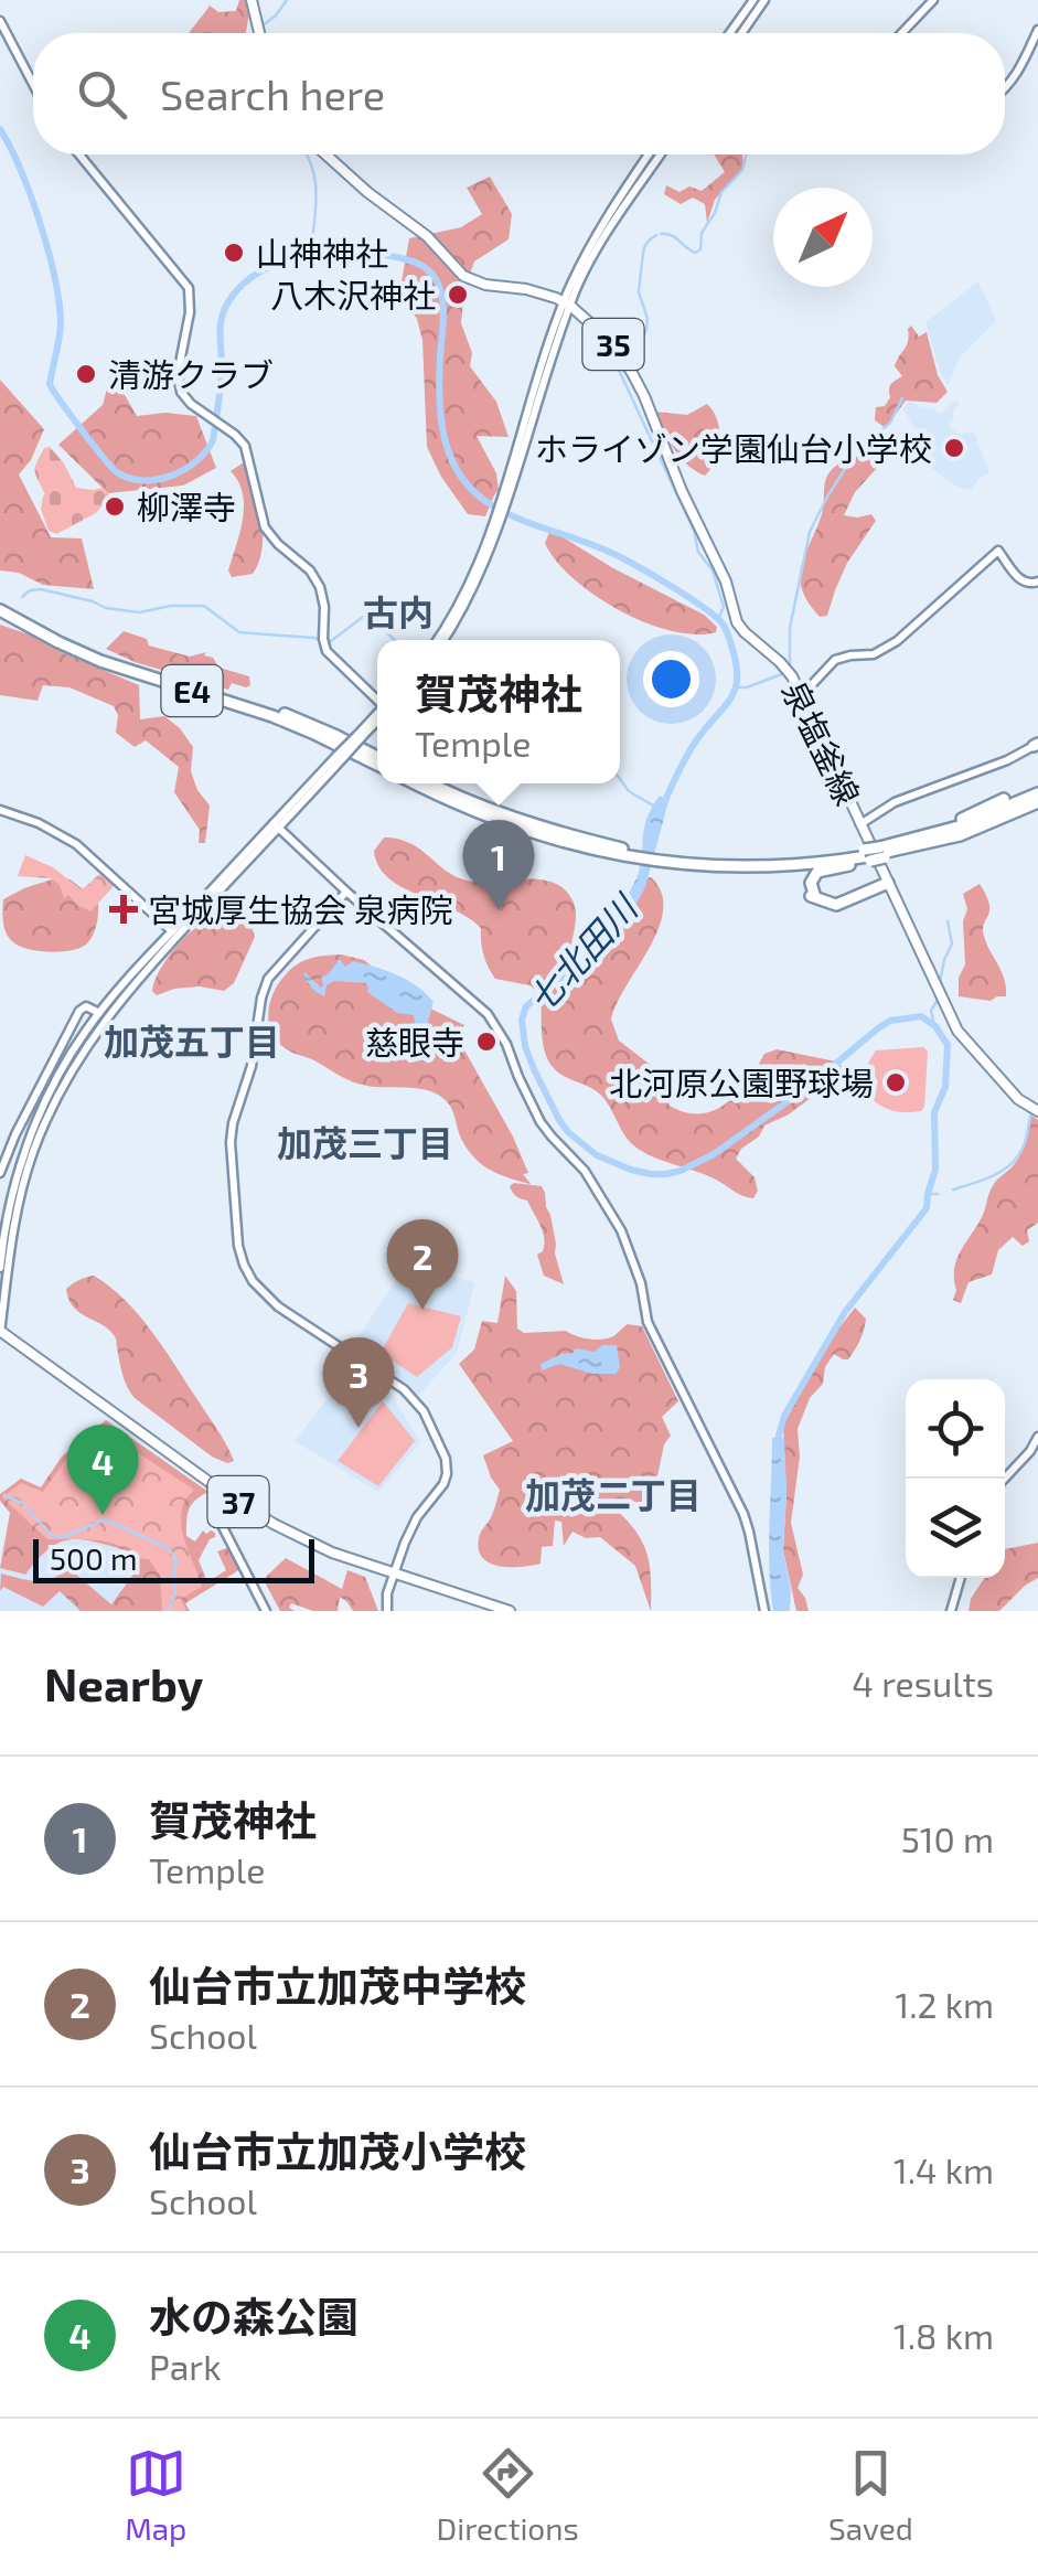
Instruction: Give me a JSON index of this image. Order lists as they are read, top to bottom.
{
  "streets": {
    "highway": ["E4"],
    "main road": ["35", "泉塩釜線", "37"]
  },
  "districts": [
    "古内",
    "加茂五丁目",
    "加茂三丁目",
    "加茂二丁目"
  ],
  "water": ["七北田川"],
  "places": {
    "other": [
      "山神神社",
      "八木沢神社",
      "清游クラブ",
      "ホライゾン学園仙台小学校",
      "柳澤寺",
      "慈眼寺",
      "北河原公園野球場"
    ],
    "health": ["宮城厚生協会 泉病院"]
  },
  "scale_bar": "500 m",
  "north": "top right",
  "page": {
    "search": "Search here",
    "popup": ["賀茂神社", "Temple"],
    "pins": [
      "1",
      "2",
      "3",
      "4"
    ],
    "scale": "500 m",
    "heading": ["Nearby", "4 results"],
    "list": [
      {
        "mark": "1",
        "name": "賀茂神社",
        "note": "Temple",
        "value": "510 m"
      },
      {
        "mark": "2",
        "name": "仙台市立加茂中学校",
        "note": "School",
        "value": "1.2 km"
      },
      {
        "mark": "3",
        "name": "仙台市立加茂小学校",
        "note": "School",
        "value": "1.4 km"
      },
      {
        "mark": "4",
        "name": "水の森公園",
        "note": "Park",
        "value": "1.8 km"
      }
    ],
    "nav": ["Map", "Directions", "Saved"]
  }
}
